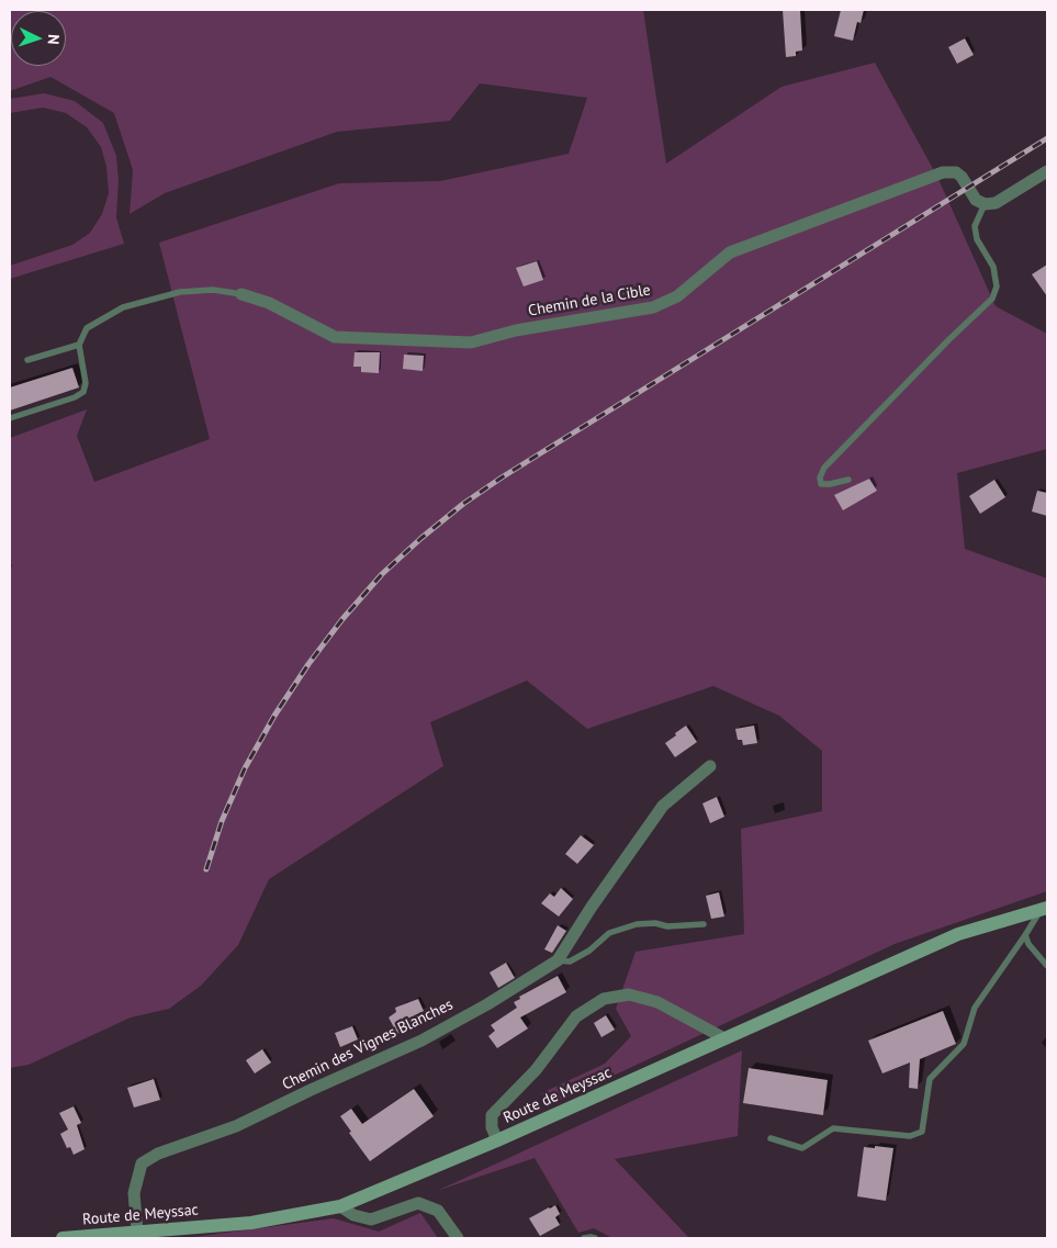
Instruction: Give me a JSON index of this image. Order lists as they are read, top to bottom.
{
  "streets": {
    "main road": ["Route de Meyssac"],
    "street": ["Chemin de la Cible", "Chemin des Vignes Blanches"]
  },
  "crossings": [
    ["Chemin des Vignes Blanches", "Route de Meyssac"]
  ],
  "north": "right"
}
